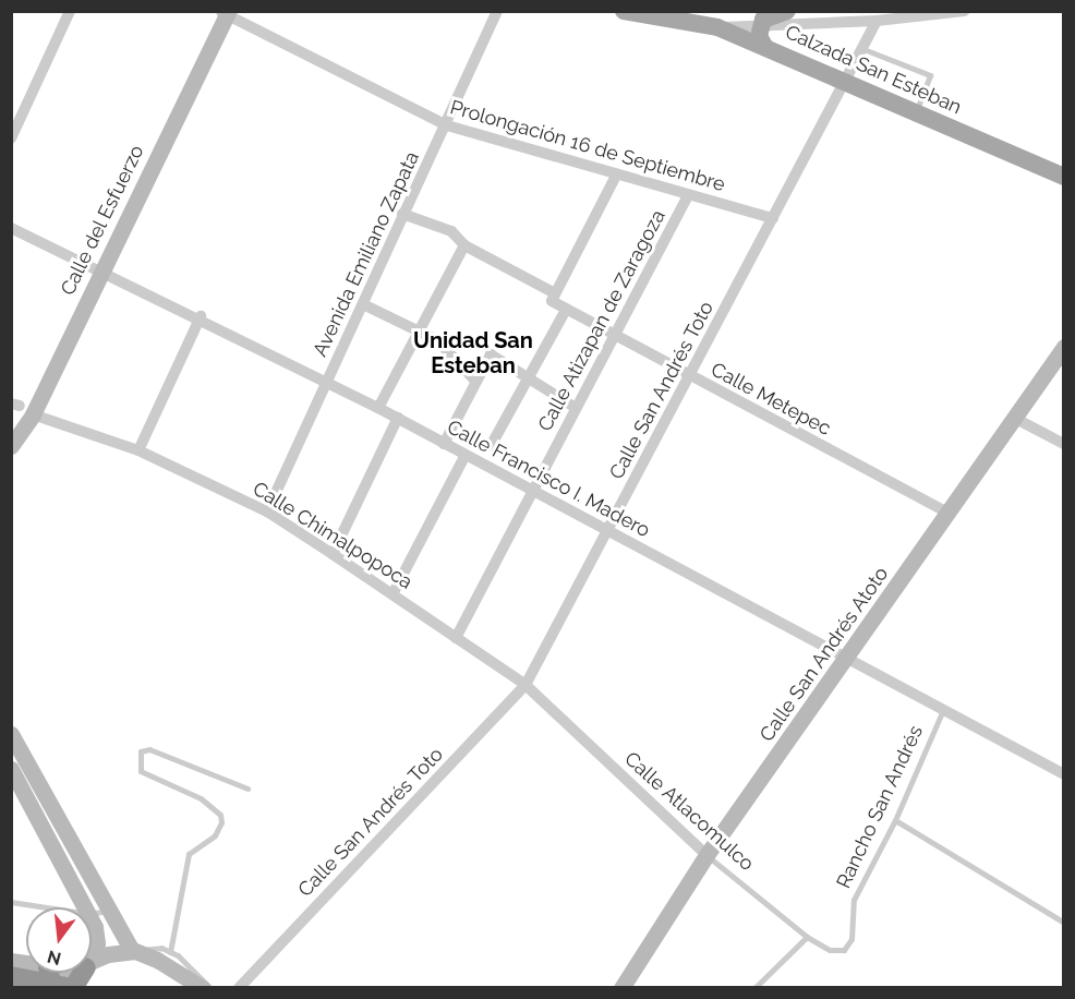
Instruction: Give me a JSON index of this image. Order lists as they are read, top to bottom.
{
  "streets": {
    "main road": ["Calzada San Esteban"],
    "street": [
      "Prolongación 16 de Septiembre",
      "Calle del Esfuerzo",
      "Avenida Emiliano Zapata",
      "Calle Atizapan de Zaragoza",
      "Calle San Andrés Toto",
      "Calle Metepec",
      "Calle Francisco I. Madero",
      "Calle Chimalpopoca",
      "Calle San Andrés Atoto",
      "Calle Atlacomulco"
    ],
    "lane": ["Rancho San Andrés"]
  },
  "crossings": [
    ["Calzada San Esteban", "Calle San Andrés Toto"],
    ["Prolongación 16 de Septiembre", "Calle del Esfuerzo"],
    ["Prolongación 16 de Septiembre", "Avenida Emiliano Zapata"],
    ["Prolongación 16 de Septiembre", "Calle Atizapan de Zaragoza"],
    ["Prolongación 16 de Septiembre", "Calle San Andrés Toto"],
    ["Calle del Esfuerzo", "Calle Francisco I. Madero"],
    ["Calle del Esfuerzo", "Calle Chimalpopoca"],
    ["Avenida Emiliano Zapata", "Calle Metepec"],
    ["Avenida Emiliano Zapata", "Calle Francisco I. Madero"],
    ["Avenida Emiliano Zapata", "Calle Chimalpopoca"],
    ["Calle Atizapan de Zaragoza", "Calle Metepec"],
    ["Calle Atizapan de Zaragoza", "Calle Francisco I. Madero"],
    ["Calle Atizapan de Zaragoza", "Calle Chimalpopoca"],
    ["Calle San Andrés Toto", "Calle Metepec"],
    ["Calle San Andrés Toto", "Calle Francisco I. Madero"],
    ["Calle San Andrés Toto", "Calle Chimalpopoca"],
    ["Calle San Andrés Toto", "Calle Atlacomulco"],
    ["Calle Metepec", "Calle San Andrés Atoto"],
    ["Calle Francisco I. Madero", "Calle San Andrés Atoto"],
    ["Calle Francisco I. Madero", "Rancho San Andrés"],
    ["Calle Chimalpopoca", "Calle Atlacomulco"],
    ["Calle San Andrés Atoto", "Calle Atlacomulco"],
    ["Rancho San Andrés", "Calle Atlacomulco"]
  ],
  "districts": ["Unidad San Esteban"],
  "north": "bottom"
}
